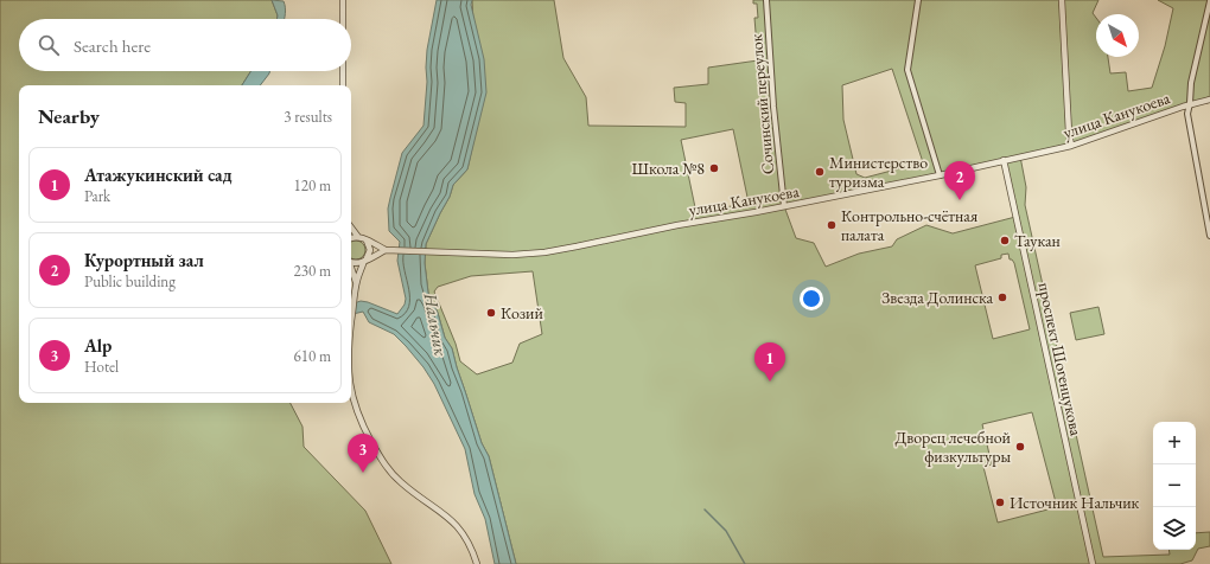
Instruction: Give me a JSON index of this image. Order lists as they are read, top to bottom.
{
  "streets": {
    "street": ["Сочинский переулок", "улица Канукоева", "проспект Шогенцукова"]
  },
  "crossings": [
    ["Сочинский переулок", "улица Канукоева"],
    ["улица Канукоева", "проспект Шогенцукова"]
  ],
  "water": ["Нальчик"],
  "places": [
    "Школа №8",
    "Министерство туризма",
    "Контрольно-счётная палата",
    "Таукан",
    "Звезда Долинска",
    "Козий",
    "Дворец лечебной физкультуры",
    "Источник Нальчик"
  ],
  "north": "bottom right",
  "page": {
    "search": "Search here",
    "heading": ["Nearby", "3 results"],
    "list": [
      {
        "mark": "1",
        "name": "Атажукинский сад",
        "note": "Park",
        "value": "120 m"
      },
      {
        "mark": "2",
        "name": "Курортный зал",
        "note": "Public building",
        "value": "230 m"
      },
      {
        "mark": "3",
        "name": "Alp",
        "note": "Hotel",
        "value": "610 m"
      }
    ],
    "pins": ["2", "1", "3"],
    "map_buttons": ["+", "−"]
  }
}
